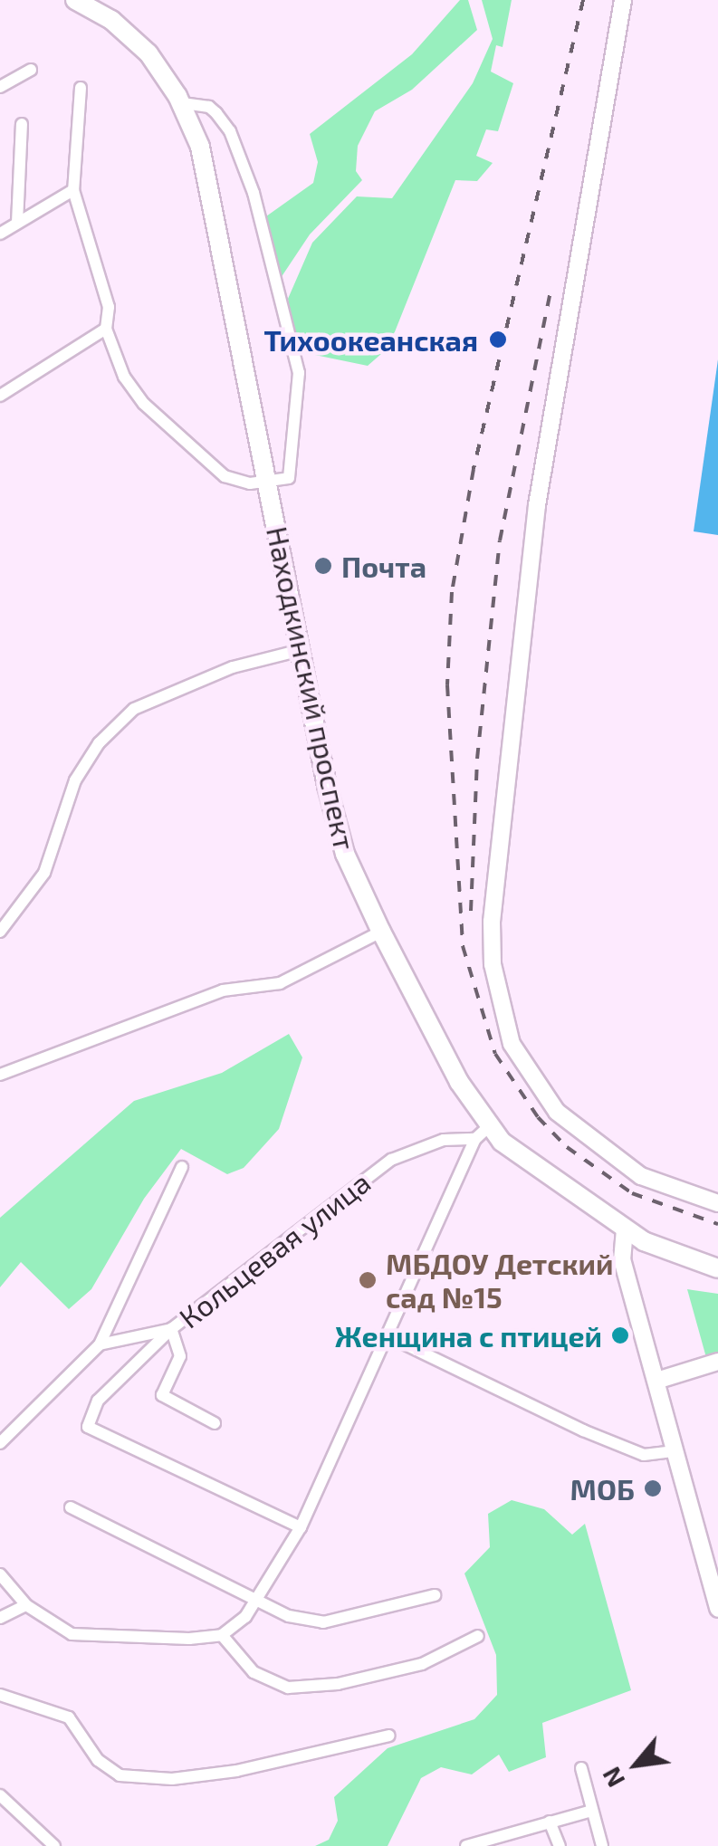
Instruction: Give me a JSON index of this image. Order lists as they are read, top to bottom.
{
  "streets": {
    "main road": ["Находкинский проспект"],
    "street": ["Кольцевая улица"]
  },
  "crossings": [
    ["Находкинский проспект", "Кольцевая улица"]
  ],
  "places": [
    "Тихоокеанская",
    "Почта",
    "МБДОУ Детский сад №15",
    "Женщина с птицей",
    "МОБ"
  ],
  "north": "bottom left"
}
